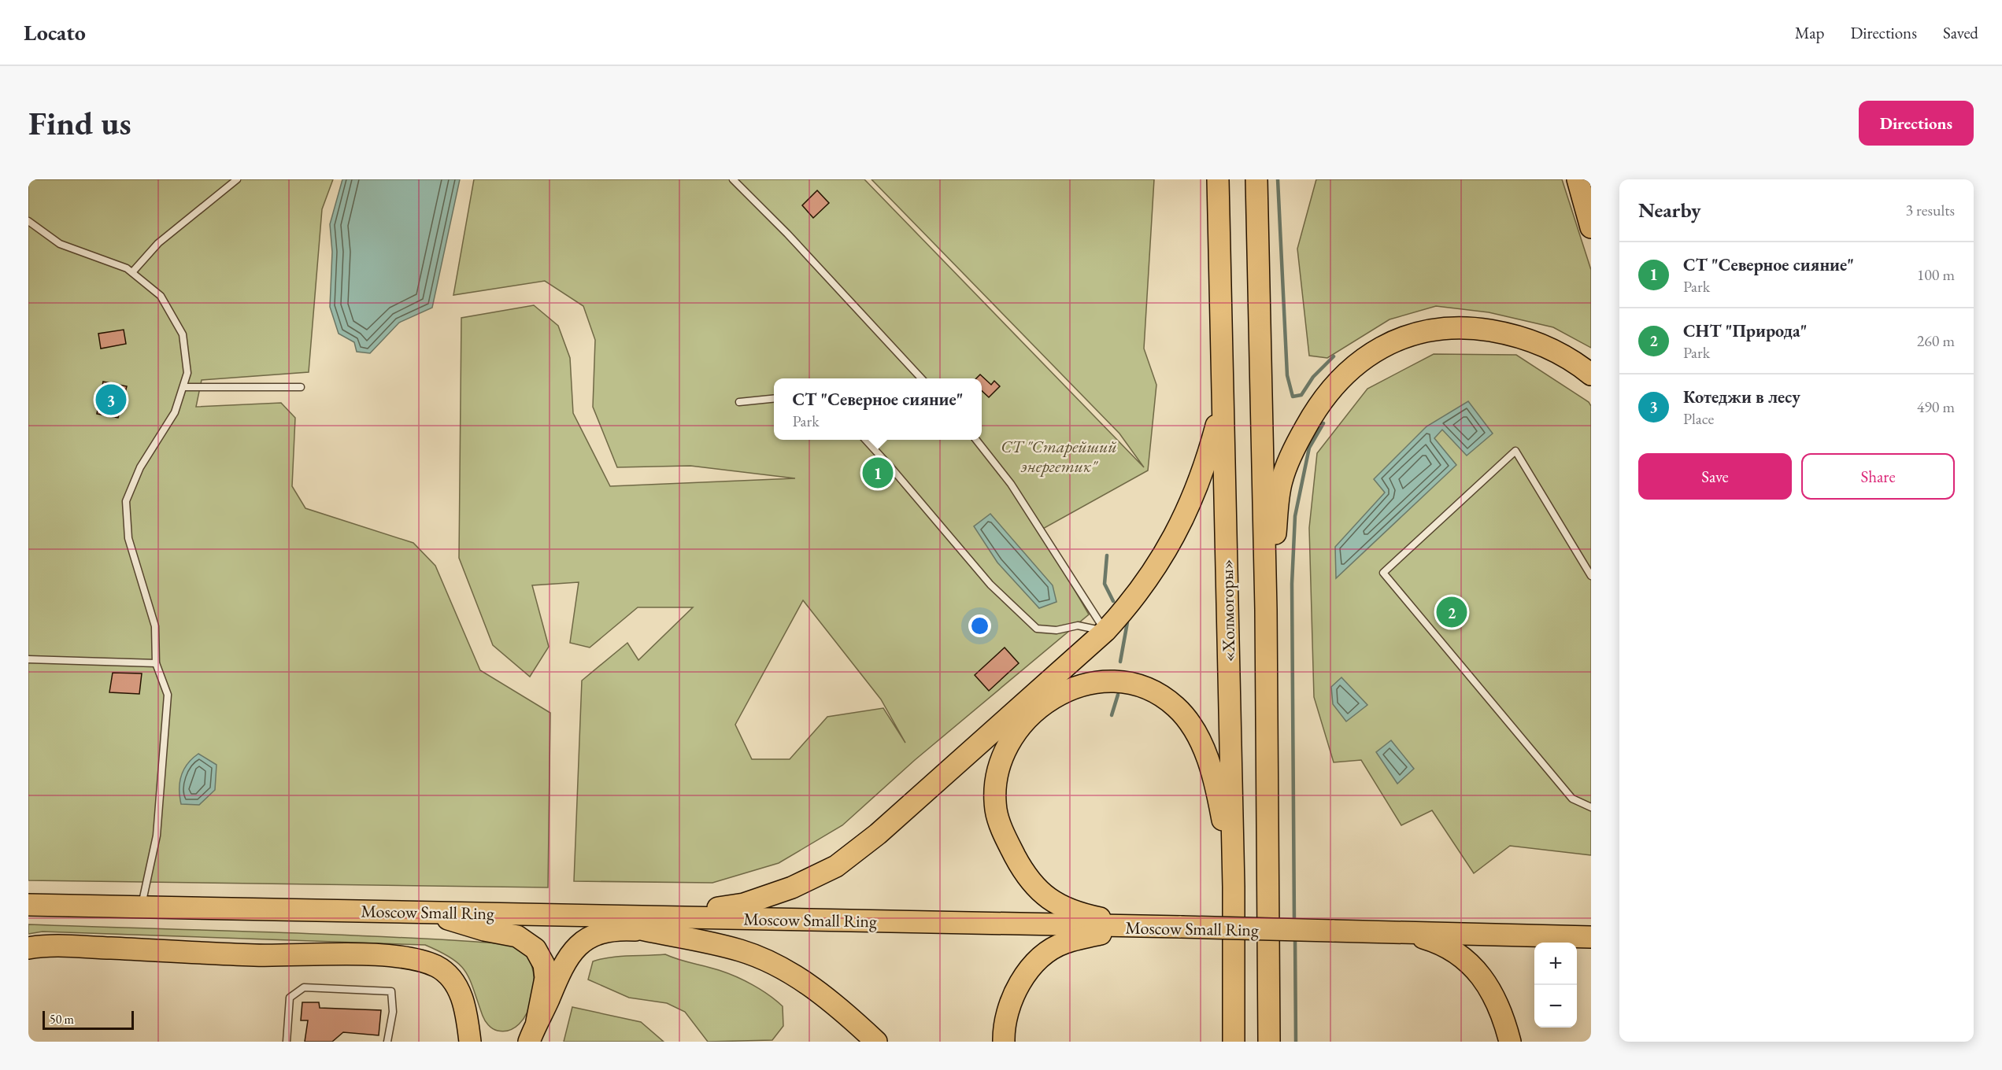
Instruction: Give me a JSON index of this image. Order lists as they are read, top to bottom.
{
  "streets": {
    "highway": ["«Холмогоры»", "Moscow Small Ring"]
  },
  "parks": ["СТ \"Старейший энергетик\""],
  "scale_bar": "50 m",
  "page": {
    "header": "Locato",
    "nav": ["Map", "Directions", "Saved"],
    "buttons": [
      "Directions",
      ["Save", "Share"]
    ],
    "title": "Find us",
    "heading": ["Nearby", "3 results"],
    "list": [
      {
        "mark": "1",
        "name": "СТ \"Северное сияние\"",
        "note": "Park",
        "value": "100 m"
      },
      {
        "mark": "2",
        "name": "СНТ \"Природа\"",
        "note": "Park",
        "value": "260 m"
      },
      {
        "mark": "3",
        "name": "Котеджи в лесу",
        "note": "Place",
        "value": "490 m"
      }
    ],
    "popup": ["СТ \"Северное сияние\"", "Park"],
    "pins": ["3", "1", "2"],
    "map_buttons": ["+", "−"],
    "scale": "50 m"
  }
}
